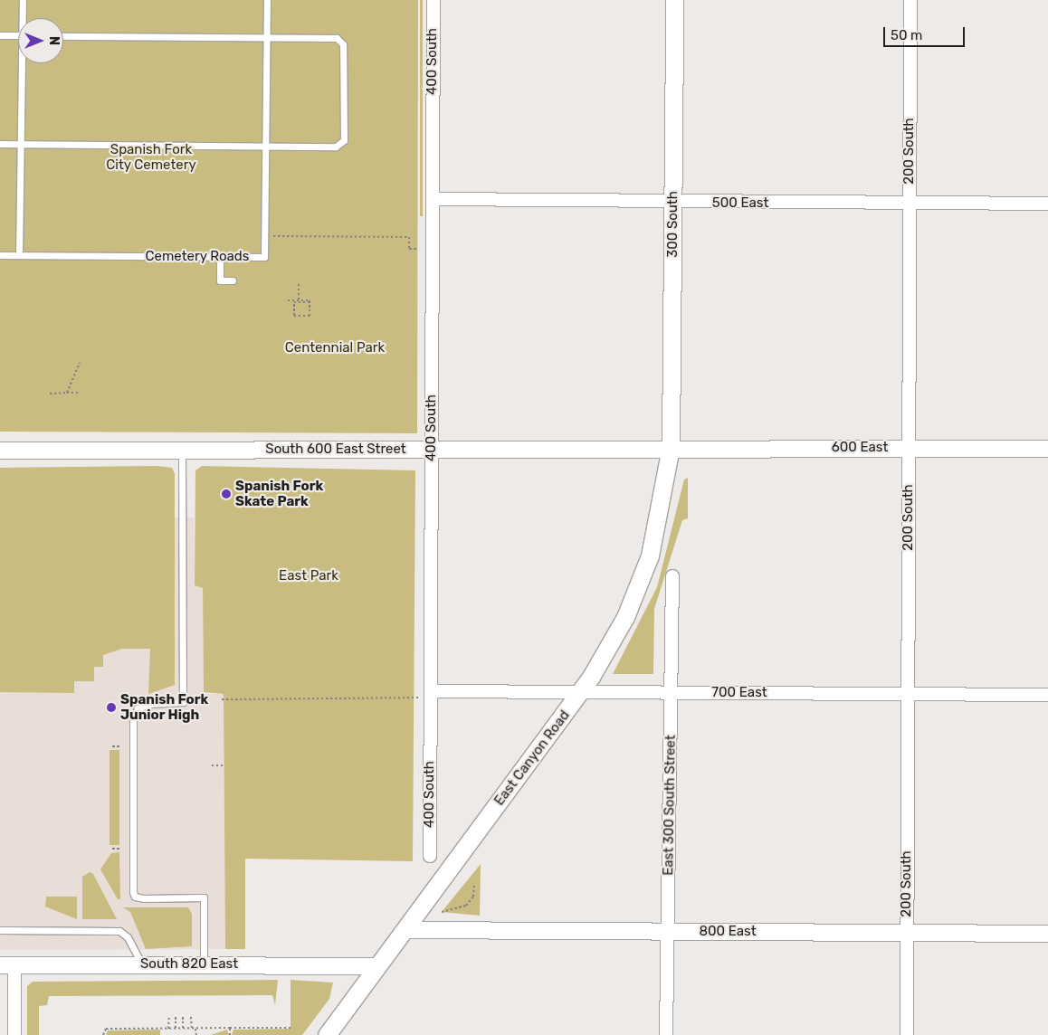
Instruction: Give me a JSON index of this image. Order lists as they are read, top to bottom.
{
  "streets": {
    "main road": ["300 South", "East Canyon Road"],
    "street": [
      "400 South",
      "200 South",
      "500 East",
      "600 East",
      "South 600 East Street",
      "700 East",
      "East 300 South Street",
      "800 East",
      "South 820 East"
    ],
    "lane": ["Cemetery Roads"]
  },
  "crossings": [
    ["400 South", "500 East"],
    ["400 South", "South 600 East Street"],
    ["400 South", "700 East"],
    ["200 South", "500 East"],
    ["200 South", "600 East"],
    ["200 South", "700 East"],
    ["200 South", "800 East"],
    ["500 East", "300 South"],
    ["300 South", "600 East"],
    ["300 South", "South 600 East Street"],
    ["300 South", "East Canyon Road"],
    ["600 East", "South 600 East Street"],
    ["600 East", "East Canyon Road"],
    ["South 600 East Street", "East Canyon Road"],
    ["700 East", "East Canyon Road"],
    ["700 East", "East 300 South Street"],
    ["East Canyon Road", "800 East"],
    ["East Canyon Road", "South 820 East"],
    ["East 300 South Street", "800 East"]
  ],
  "parks": ["Spanish Fork City Cemetery", "Centennial Park", "East Park"],
  "places": ["Spanish Fork Skate Park", "Spanish Fork Junior High"],
  "scale_bar": "50 m",
  "north": "right"
}
